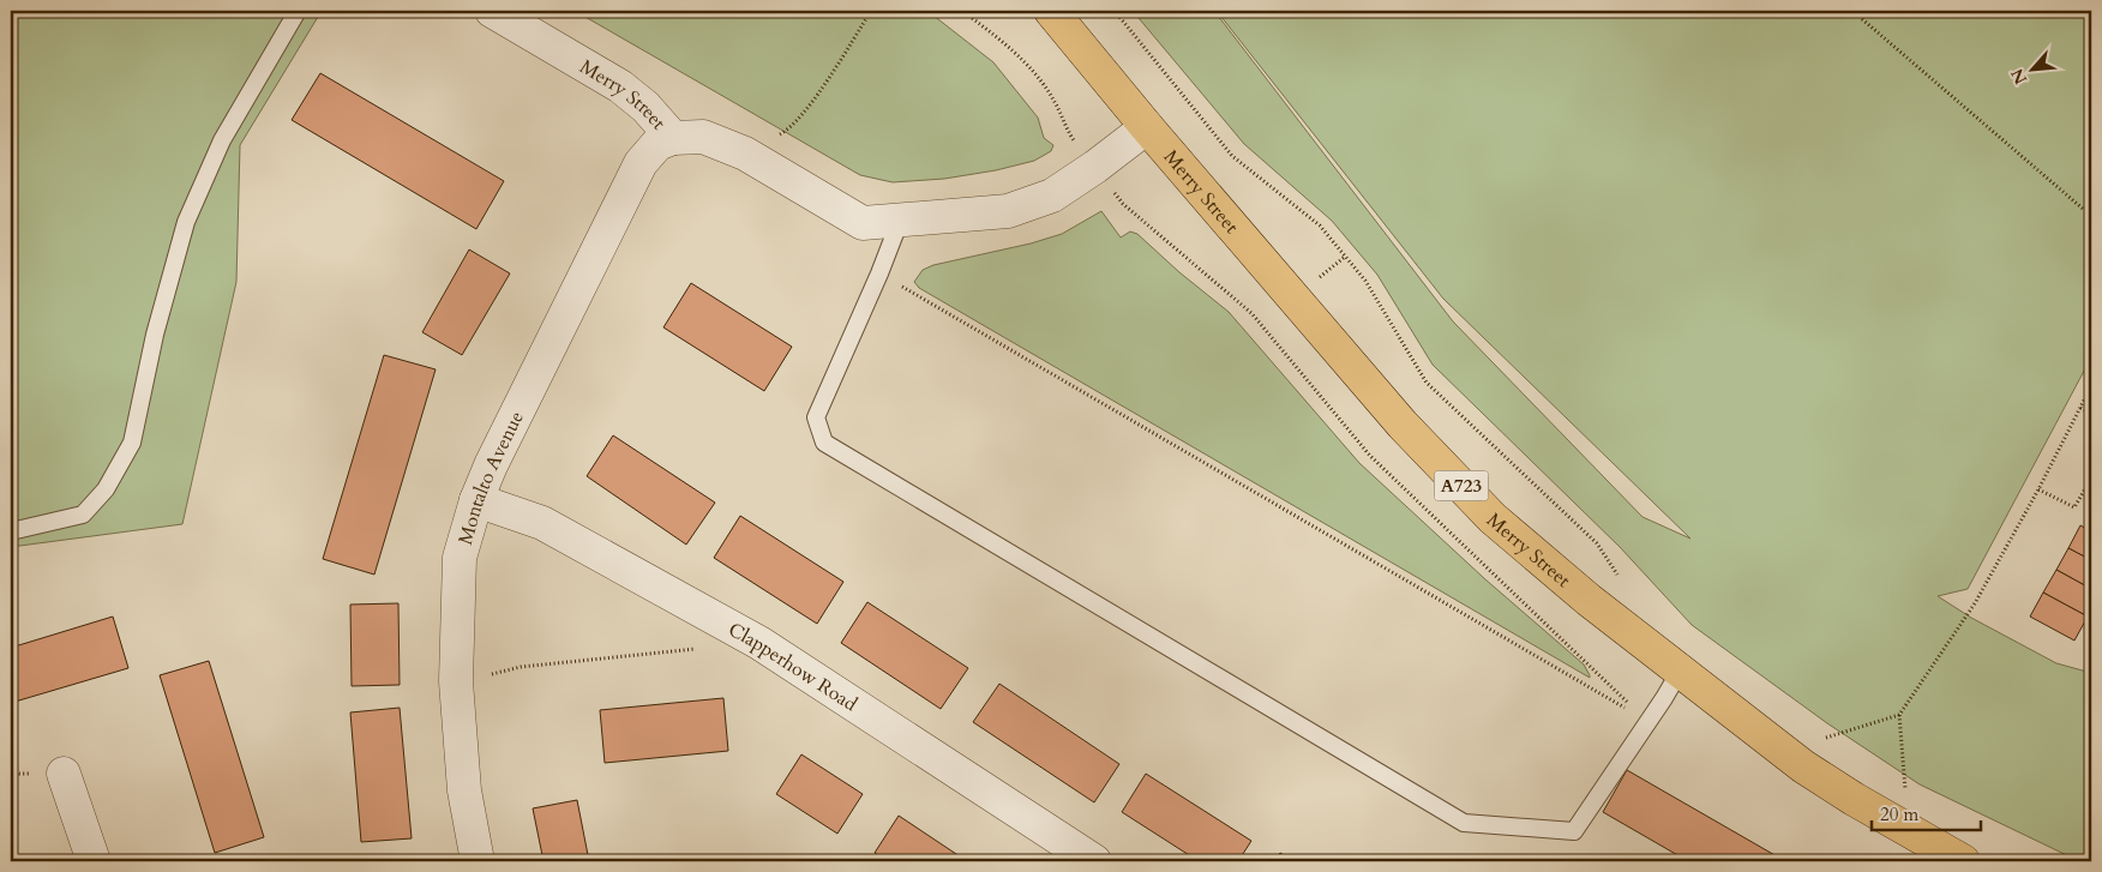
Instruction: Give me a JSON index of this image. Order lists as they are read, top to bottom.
{
  "streets": {
    "main road": ["Merry Street", "A723"],
    "street": ["Montalto Avenue", "Clapperhow Road"]
  },
  "crossings": [
    ["Merry Street", "Montalto Avenue"],
    ["Montalto Avenue", "Clapperhow Road"]
  ],
  "scale_bar": "20 m",
  "north": "bottom left"
}
